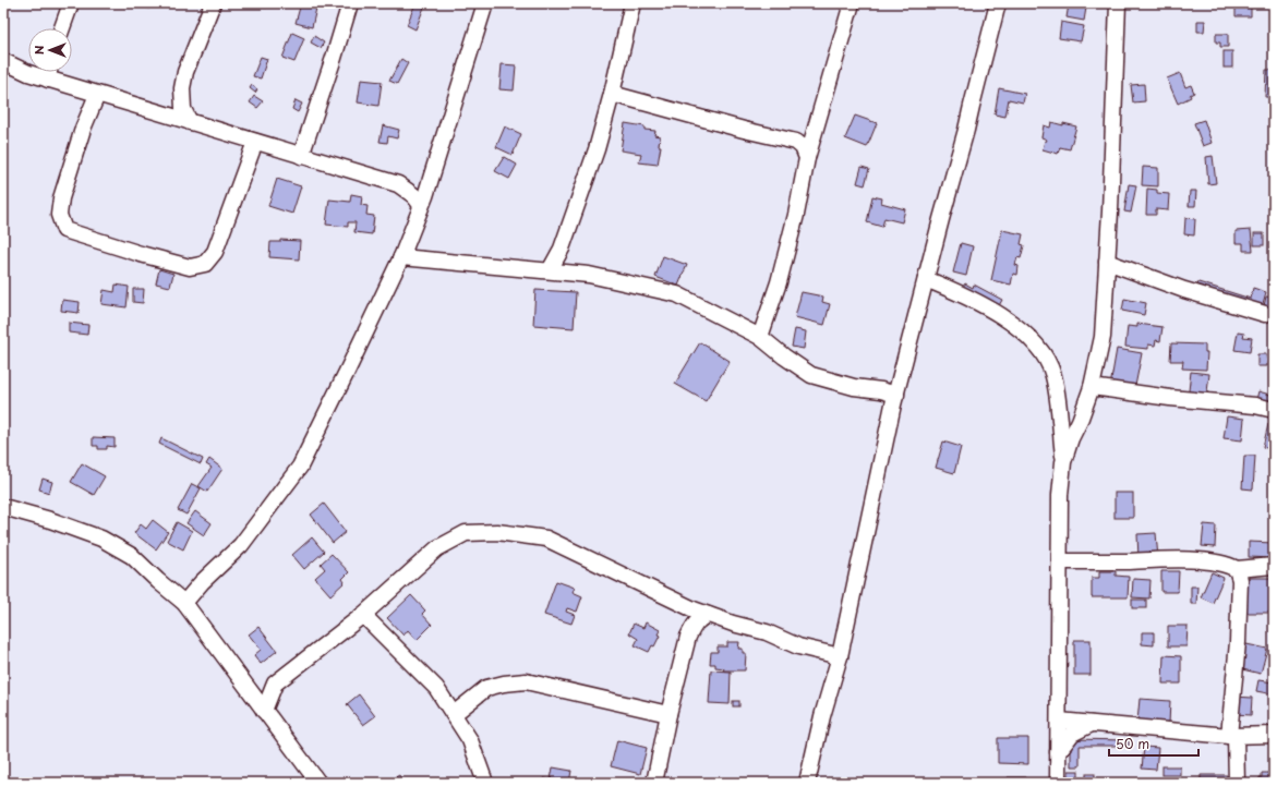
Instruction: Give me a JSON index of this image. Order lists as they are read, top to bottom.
{
  "scale_bar": "50 m",
  "north": "left"
}
